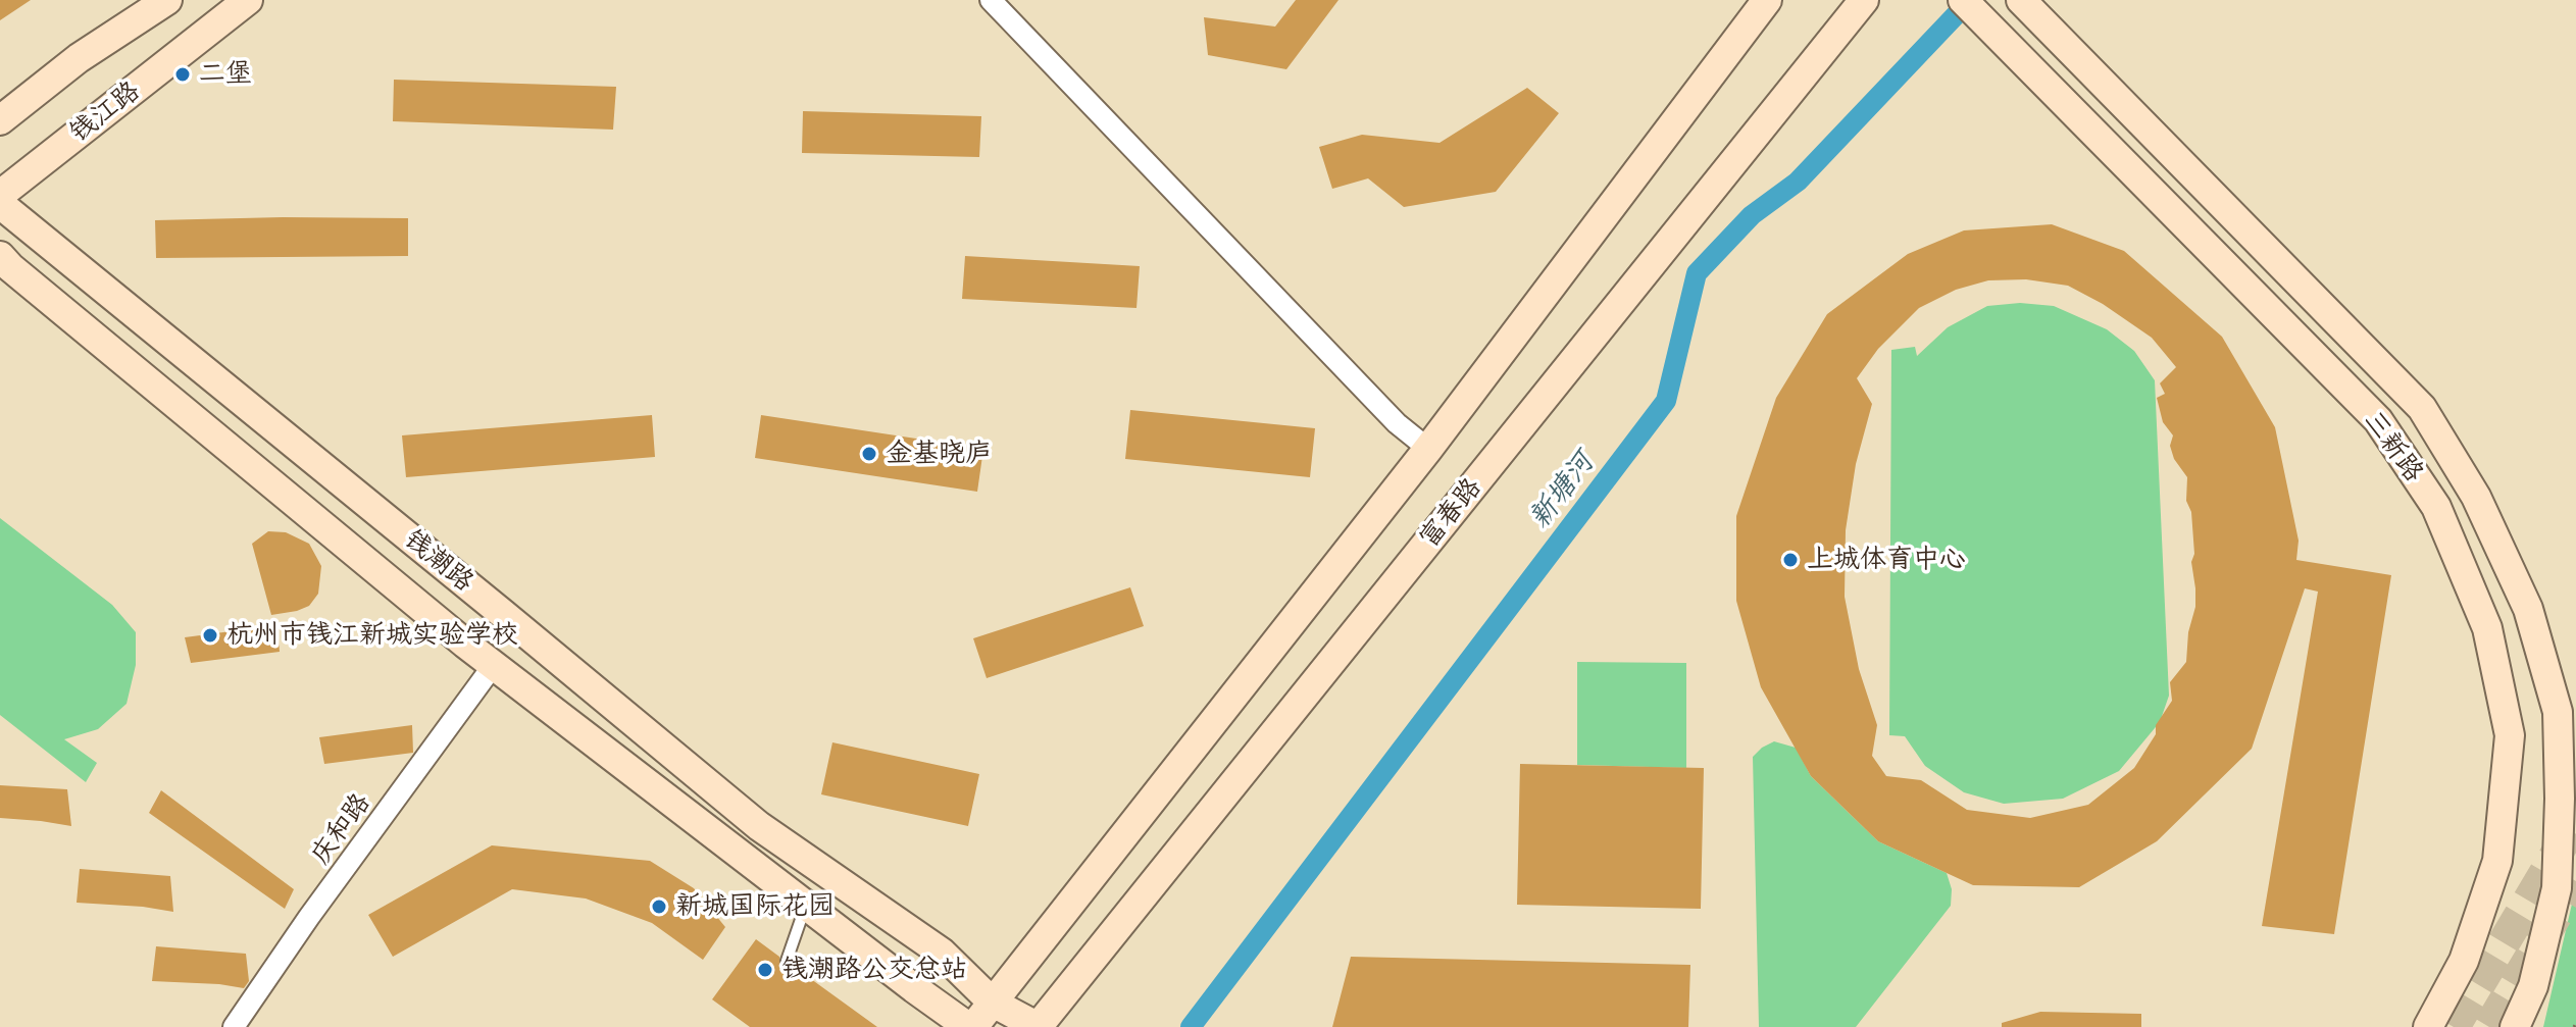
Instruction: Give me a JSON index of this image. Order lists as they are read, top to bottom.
{
  "streets": {
    "main road": [
      "钱江路",
      "三新路",
      "富春路",
      "钱潮路"
    ],
    "street": ["庆和路"]
  },
  "crossings": [
    ["富春路", "钱潮路"],
    ["钱潮路", "庆和路"]
  ],
  "water": ["新塘河"],
  "places": [
    "二堡",
    "金基晓庐",
    "上城体育中心",
    "杭州市钱江新城实验学校",
    "新城国际花园",
    "钱潮路公交总站"
  ]
}
